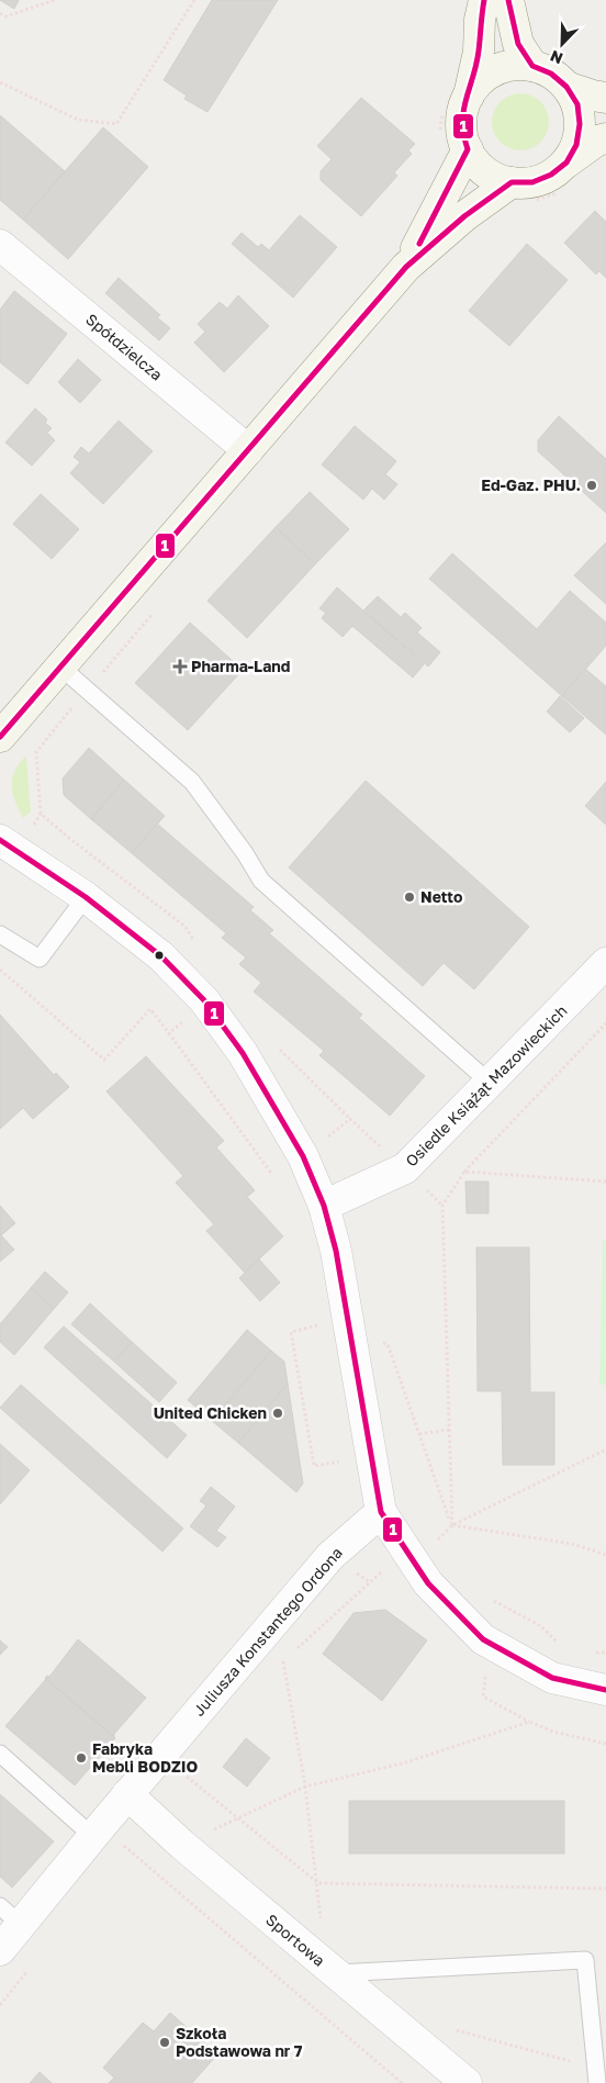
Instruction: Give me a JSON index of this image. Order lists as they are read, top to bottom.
{
  "streets": {
    "street": [
      "Spółdzielcza",
      "Osiedle Książąt Mazowieckich",
      "Juliusza Konstantego Ordona",
      "Sportowa"
    ]
  },
  "crossings": [
    ["Juliusza Konstantego Ordona", "Sportowa"]
  ],
  "places": {
    "other": [
      "Ed-Gaz. PHU.",
      "Netto",
      "United Chicken",
      "Fabryka Mebli BODZIO",
      "Szkoła Podstawowa nr 7"
    ],
    "health": ["Pharma-Land"]
  },
  "lines": ["transit line 1"],
  "north": "bottom left"
}
